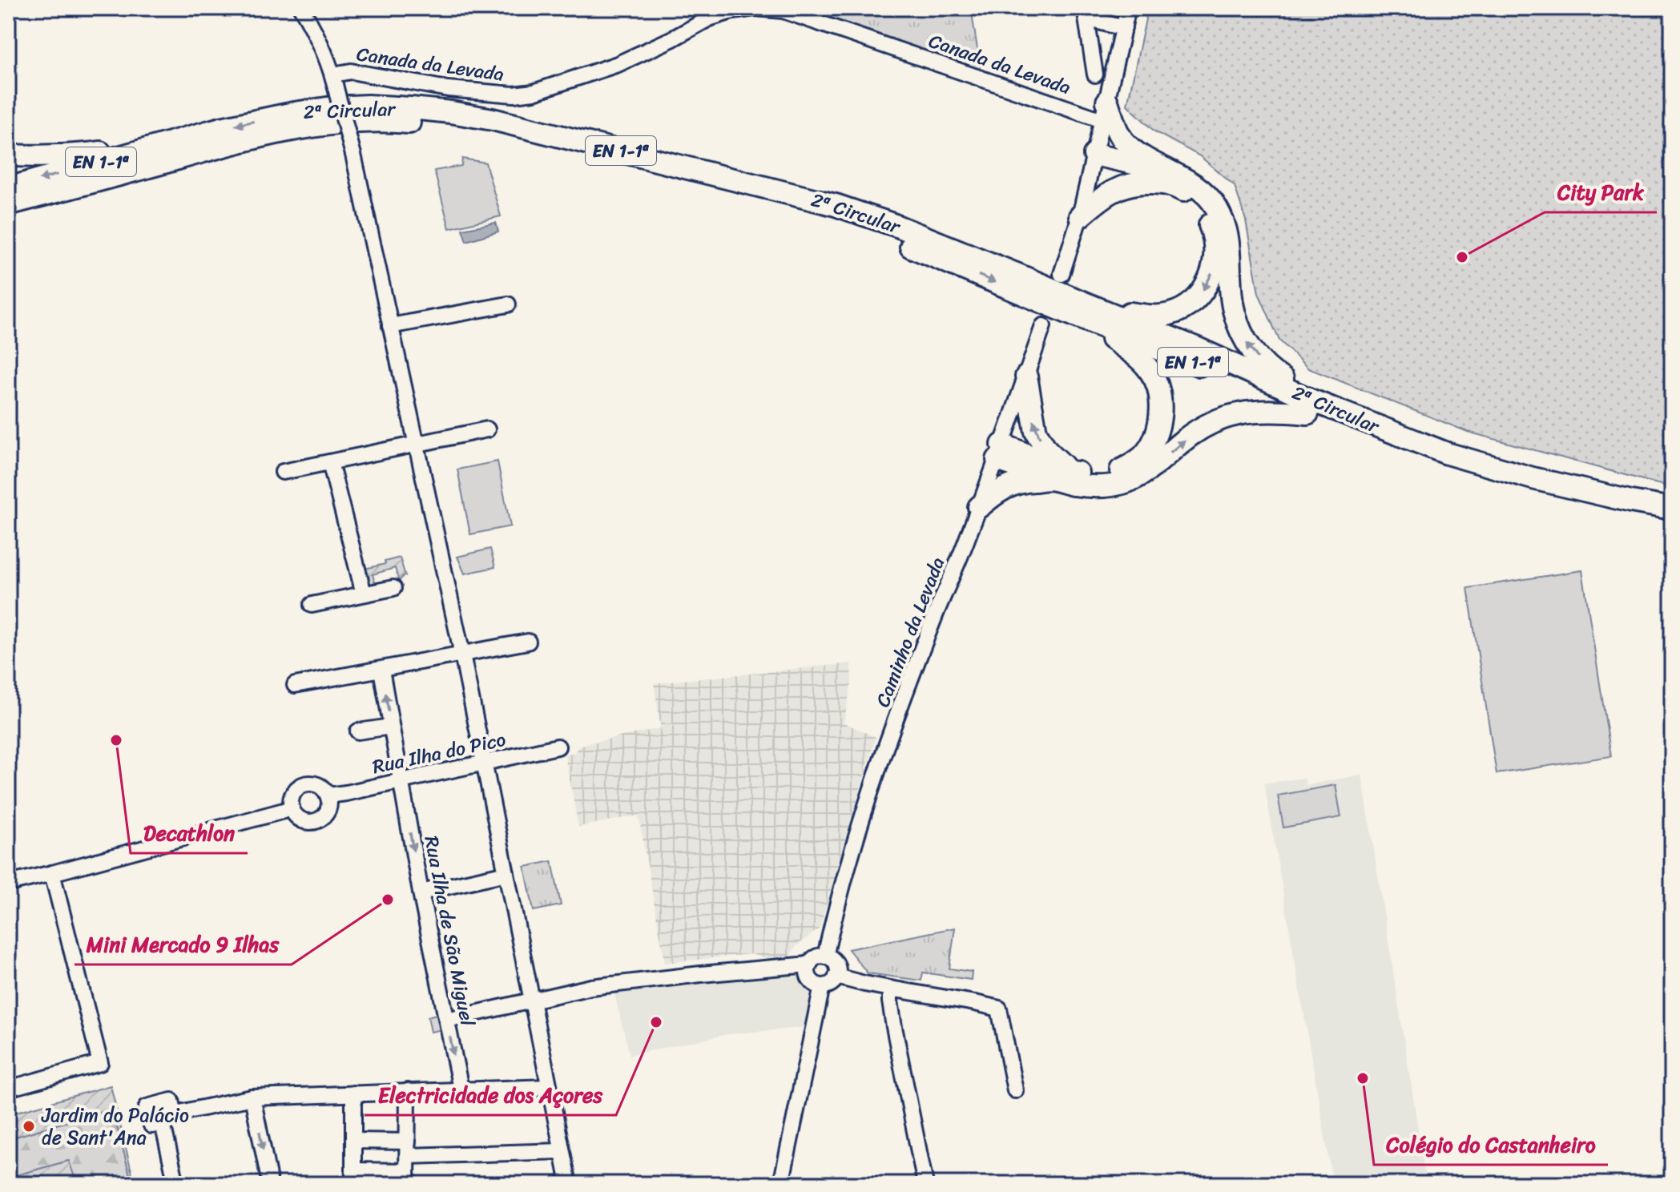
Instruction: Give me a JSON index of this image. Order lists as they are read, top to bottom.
{
  "streets": {
    "highway": ["2ª Circular", "EN 1-1ª"],
    "street": [
      "Canada da Levada",
      "Caminho da Levada",
      "Rua Ilha do Pico",
      "Rua Ilha de São Miguel"
    ]
  },
  "crossings": [
    ["Rua Ilha do Pico", "Rua Ilha de São Miguel"]
  ],
  "places": [
    "City Park",
    "Decathlon",
    "Mini Mercado 9 Ilhas",
    "Electricidade dos Açores",
    "Colégio do Castanheiro",
    "Jardim do Palácio de Sant'Ana"
  ]
}
